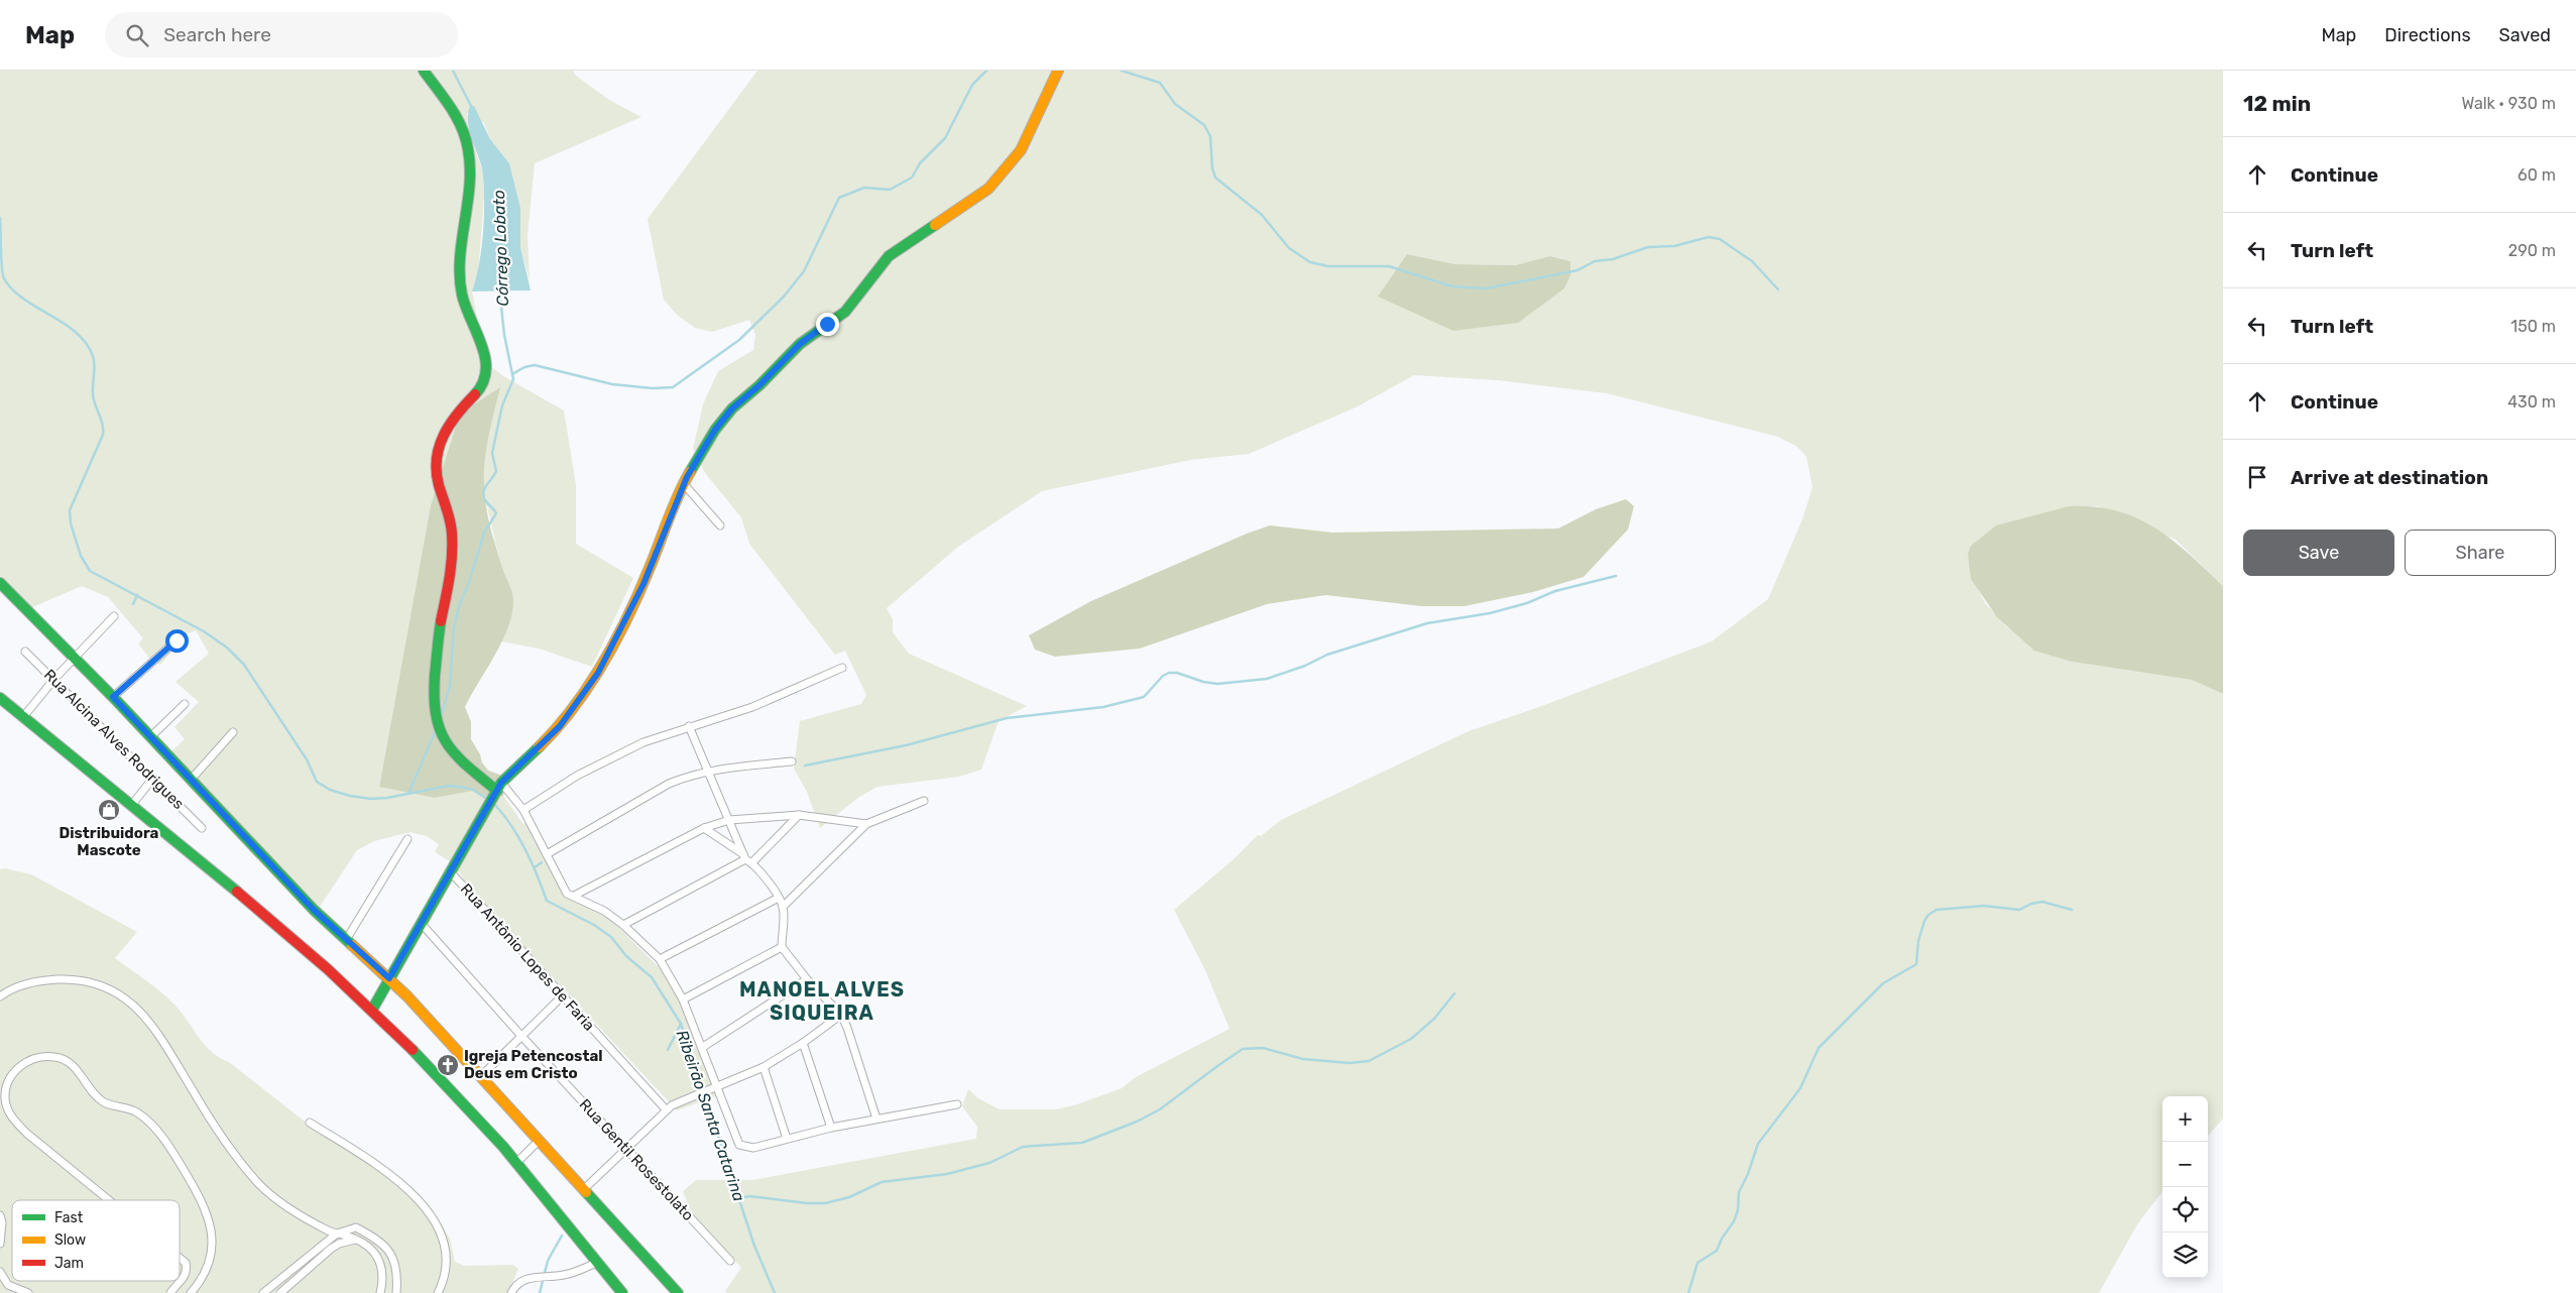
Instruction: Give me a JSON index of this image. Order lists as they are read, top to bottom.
{
  "streets": {
    "street": ["Rua Alcina Alves Rodrigues", "Rua Antônio Lopes de Faria", "Rua Gentil Rosestolato"]
  },
  "districts": ["MANOEL ALVES SIQUEIRA"],
  "water": ["Córrego Lobato", "Ribeirão Santa Catarina"],
  "places": {
    "shop": ["Distribuidora Mascote"],
    "church": ["Igreja Petencostal Deus em Cristo"]
  },
  "legend": ["Fast", "Slow", "Jam"],
  "page": {
    "header": "Map",
    "search": "Search here",
    "nav": ["Map", "Directions", "Saved"],
    "heading": ["12 min", "Walk · 930 m"],
    "list": [
      ["Continue", "60 m"],
      ["Turn left", "290 m"],
      ["Turn left", "150 m"],
      ["Continue", "430 m"],
      "Arrive at destination"
    ],
    "buttons": ["Save", "Share"],
    "map_buttons": ["+", "−"]
  }
}
